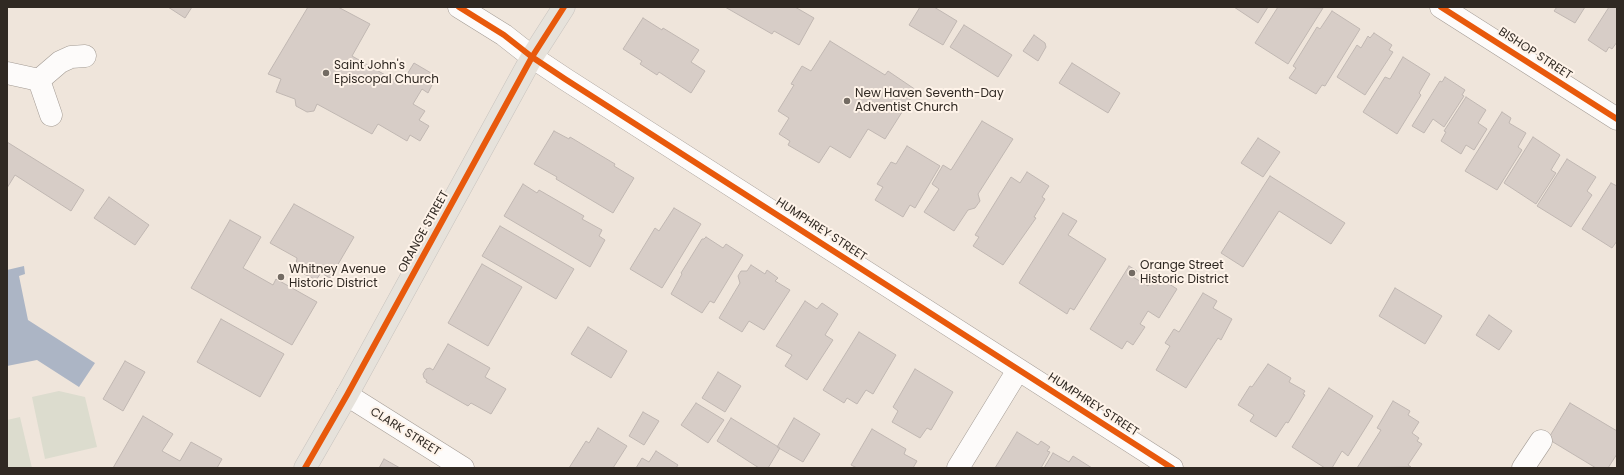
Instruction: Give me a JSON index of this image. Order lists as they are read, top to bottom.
{
  "streets": {
    "main road": ["ORANGE STREET"],
    "street": ["BISHOP STREET", "HUMPHREY STREET", "CLARK STREET"]
  },
  "crossings": [
    ["HUMPHREY STREET", "ORANGE STREET"],
    ["ORANGE STREET", "CLARK STREET"]
  ],
  "places": [
    "Saint John's Episcopal Church",
    "New Haven Seventh-Day Adventist Church",
    "Orange Street Historic District",
    "Whitney Avenue Historic District"
  ]
}
